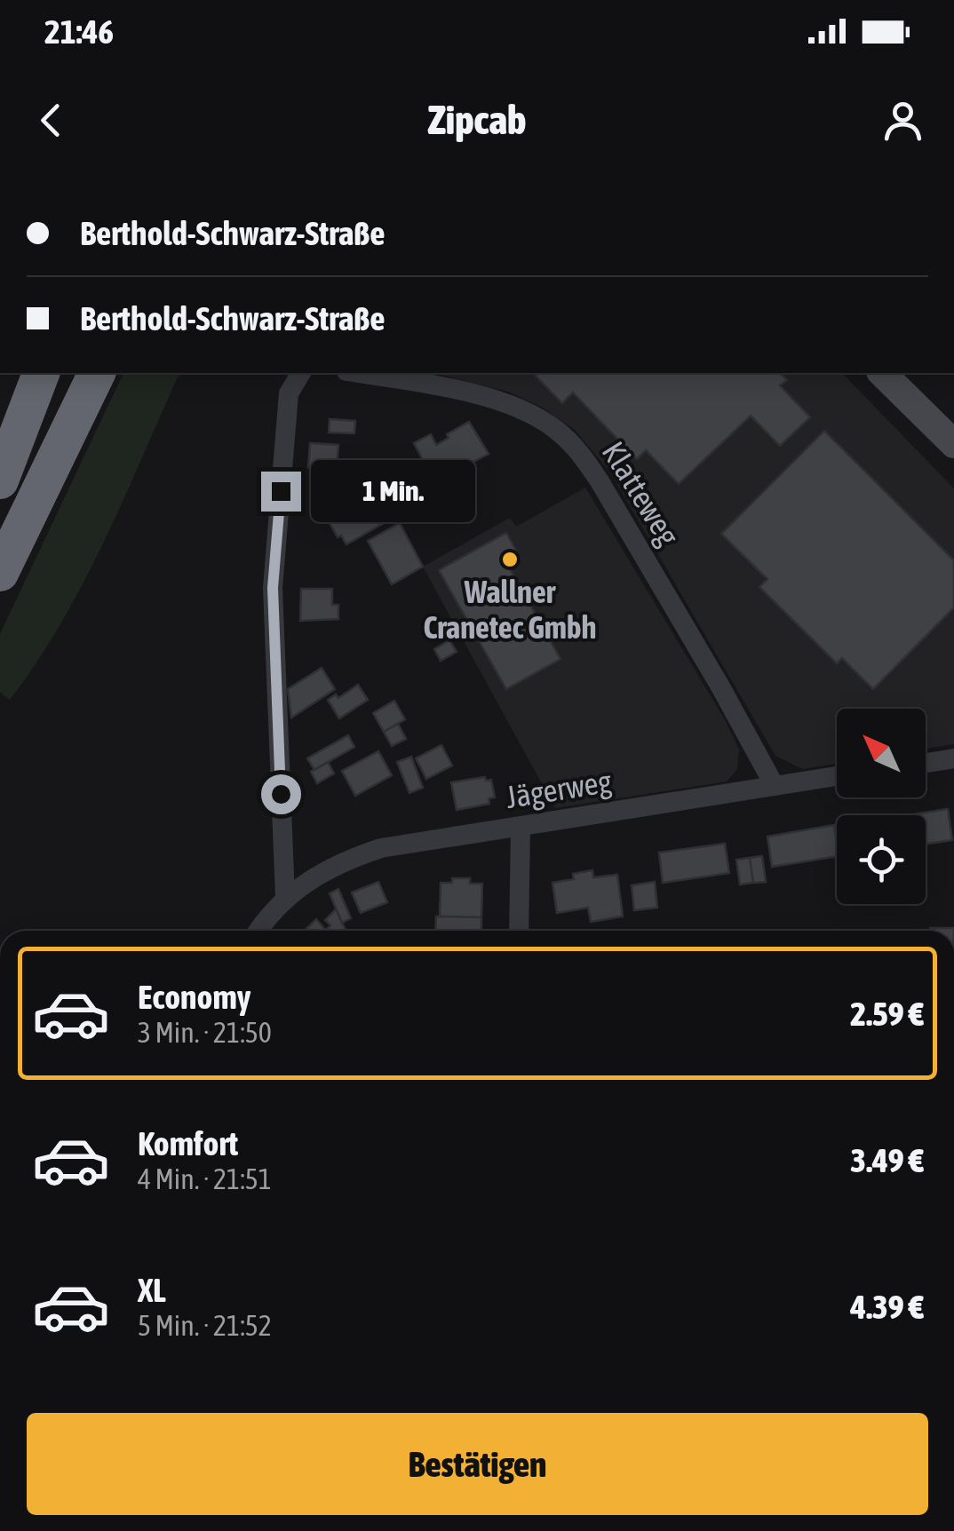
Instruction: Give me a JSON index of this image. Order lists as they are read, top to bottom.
{
  "streets": {
    "street": ["Klatteweg", "Jägerweg"]
  },
  "crossings": [
    ["Klatteweg", "Jägerweg"]
  ],
  "places": ["Wallner Cranetec Gmbh"],
  "north": "top left",
  "page": {
    "status": "21:46",
    "header": "Zipcab",
    "banner": ["Berthold-Schwarz-Straße", "Berthold-Schwarz-Straße"],
    "bubble": "1 Min.",
    "list": [
      {
        "name": "Economy",
        "note": "3 Min. · 21:50",
        "value": "2.59 €"
      },
      {
        "name": "Komfort",
        "note": "4 Min. · 21:51",
        "value": "3.49 €"
      },
      {
        "name": "XL",
        "note": "5 Min. · 21:52",
        "value": "4.39 €"
      }
    ],
    "buttons": "Bestätigen"
  }
}
